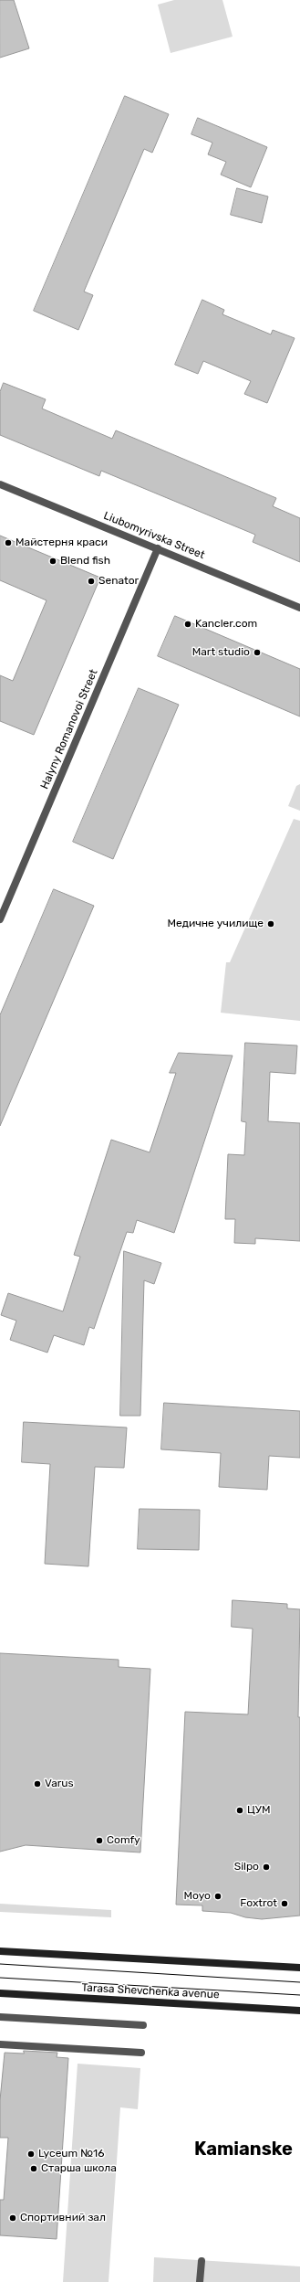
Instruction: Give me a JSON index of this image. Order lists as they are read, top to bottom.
{
  "streets": {
    "main road": ["Tarasa Shevchenka avenue"],
    "street": ["Liubomyrivska Street", "Halyny Romanovoi Street"]
  },
  "crossings": [
    ["Liubomyrivska Street", "Halyny Romanovoi Street"]
  ],
  "districts": ["Kamianske"],
  "places": [
    "Майстерня краси",
    "Blend fish",
    "Senator",
    "Kancler.com",
    "Mart studio",
    "Медичне училище",
    "Varus",
    "ЦУМ",
    "Comfy",
    "Silpo",
    "Moyo",
    "Foxtrot",
    "Lyceum №16",
    "Старша школа",
    "Спортивний зал"
  ]
}
